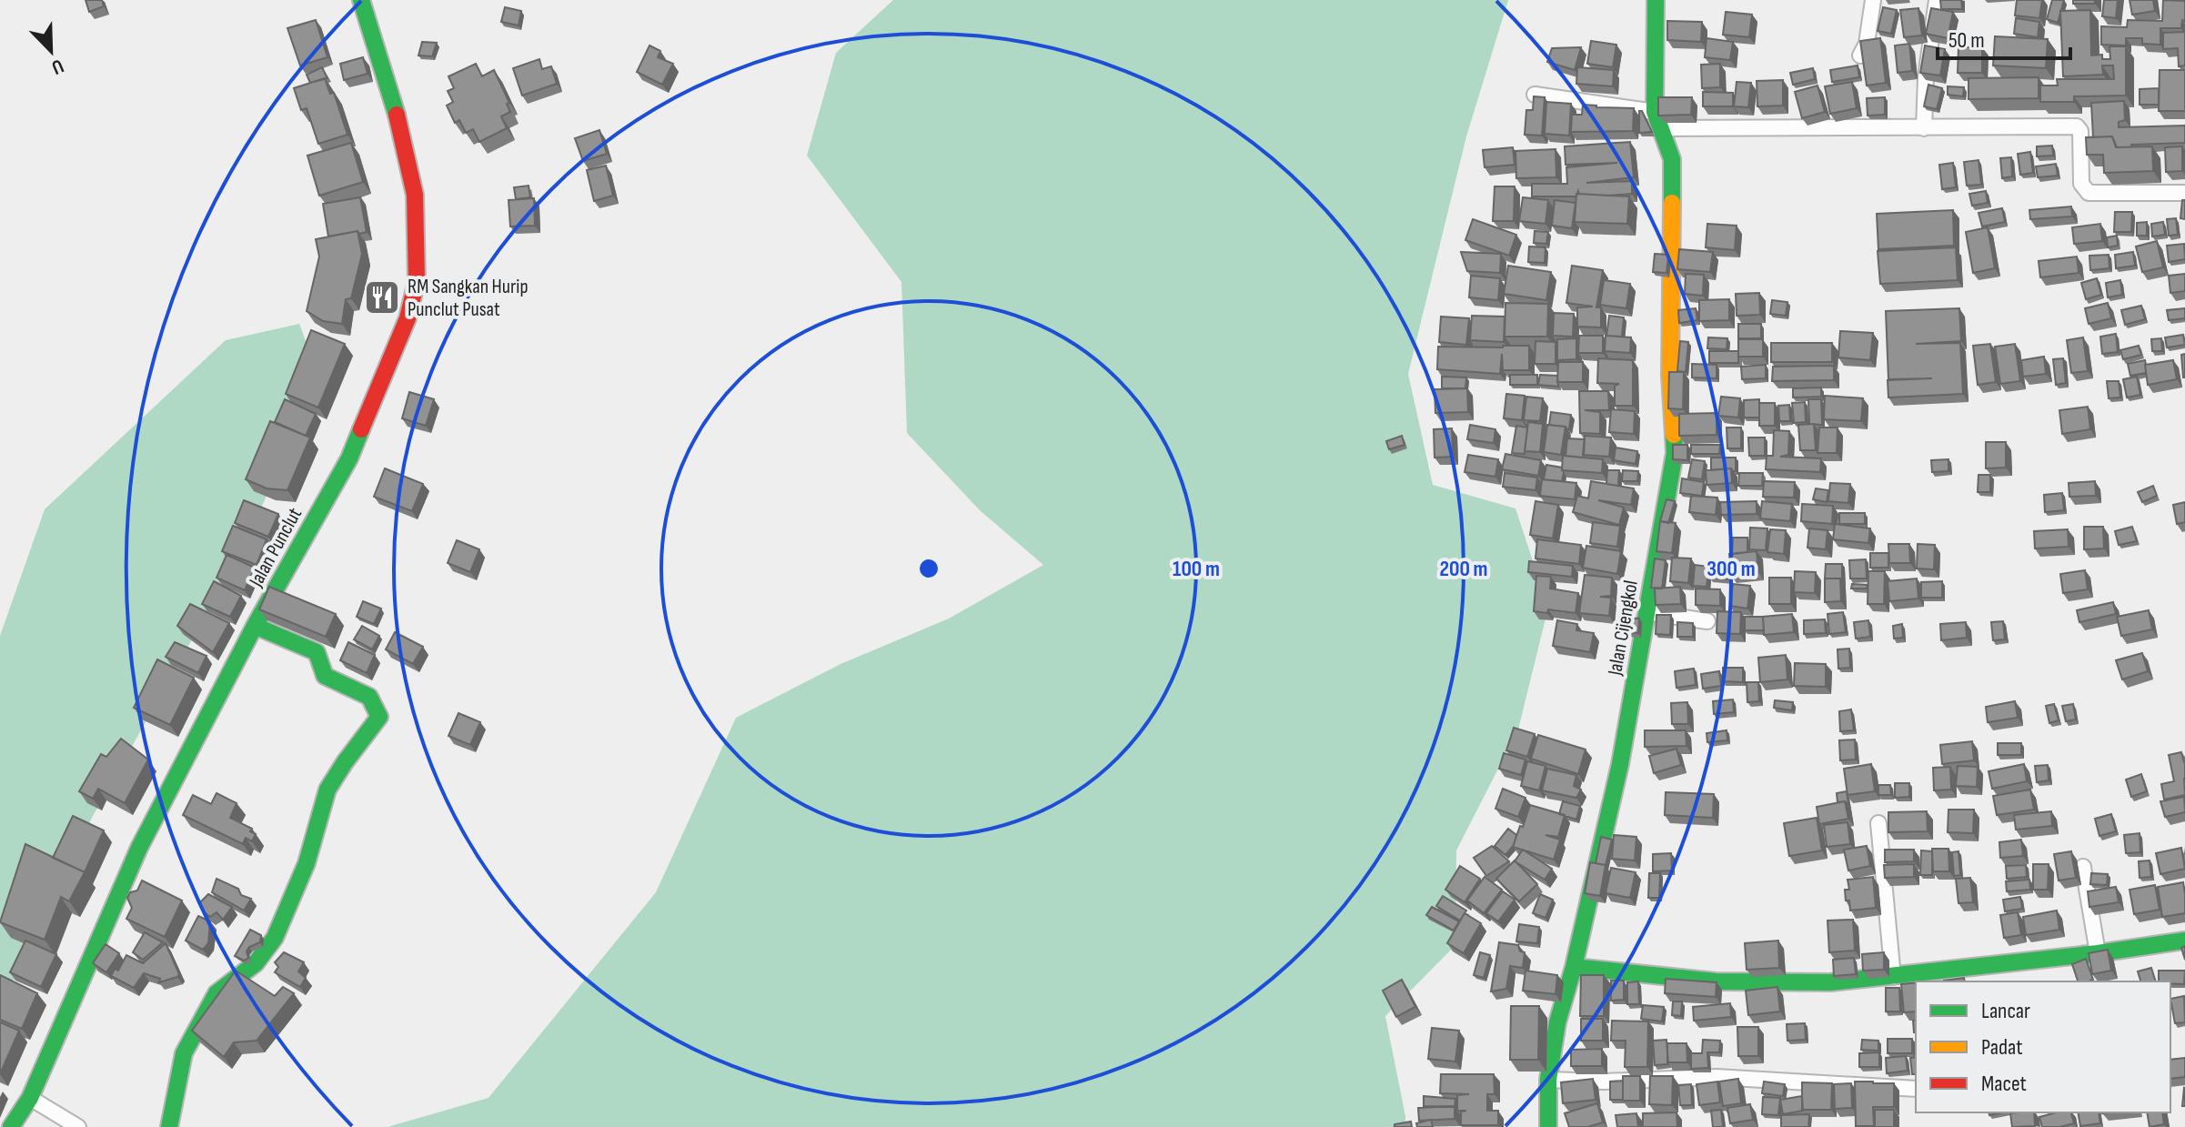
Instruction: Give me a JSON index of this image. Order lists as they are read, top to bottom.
{
  "streets": {
    "street": ["Jalan Punclut", "Jalan Cijengkol"]
  },
  "places": {
    "restaurant": ["RM Sangkan Hurip Punclut Pusat"]
  },
  "legend": ["Lancar", "Padat", "Macet"],
  "scale_bar": "50 m",
  "north": "bottom right",
  "rings": ["100 m", "200 m", "300 m"]
}
